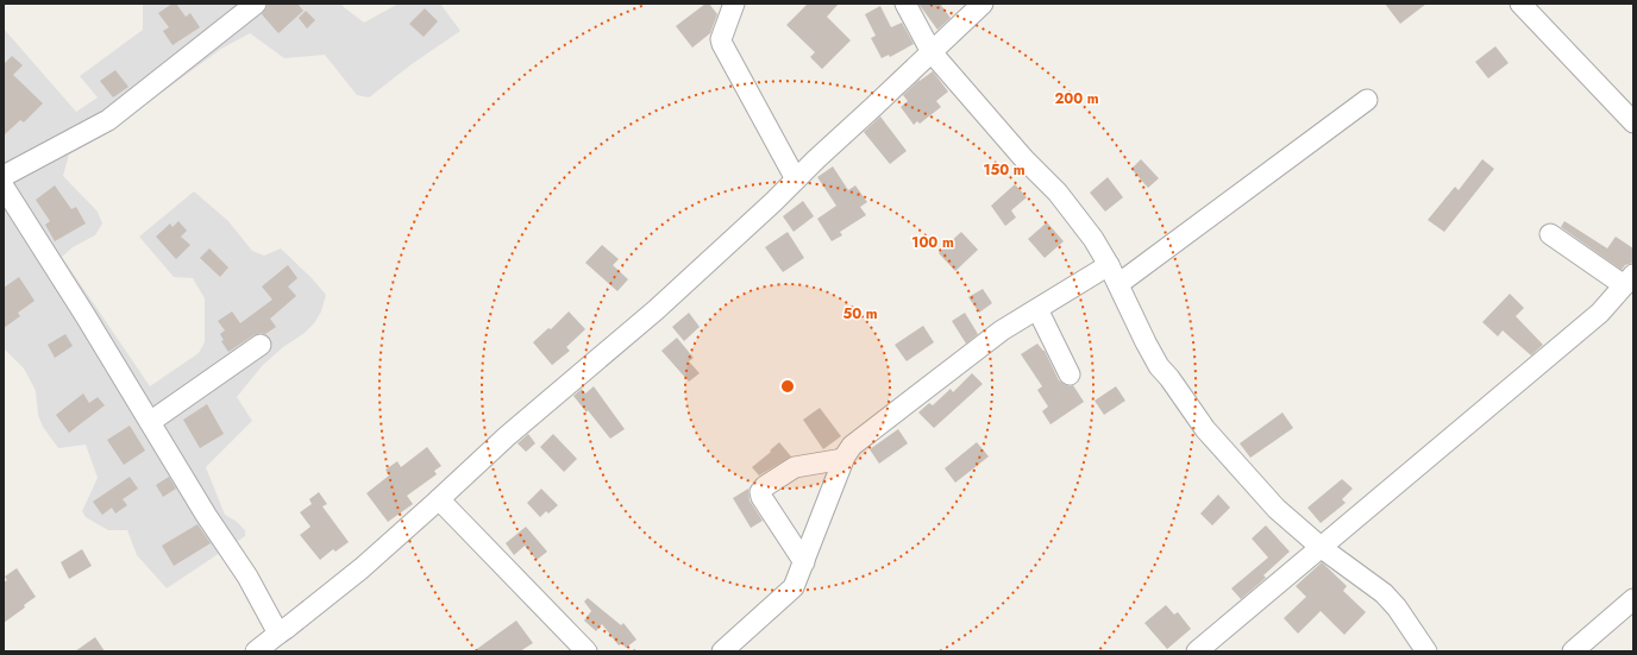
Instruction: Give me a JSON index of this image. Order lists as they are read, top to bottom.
{
  "rings": [
    "200 m",
    "150 m",
    "100 m",
    "50 m"
  ]
}
